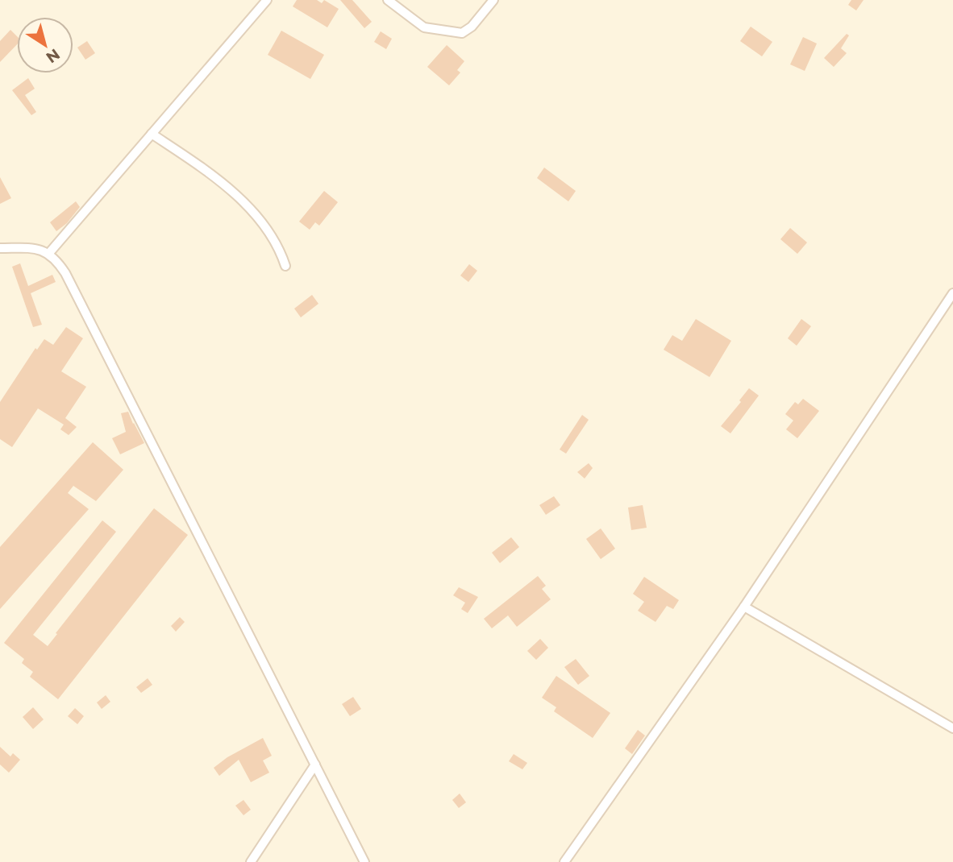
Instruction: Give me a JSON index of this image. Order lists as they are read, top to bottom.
{
  "north": "bottom right"
}
